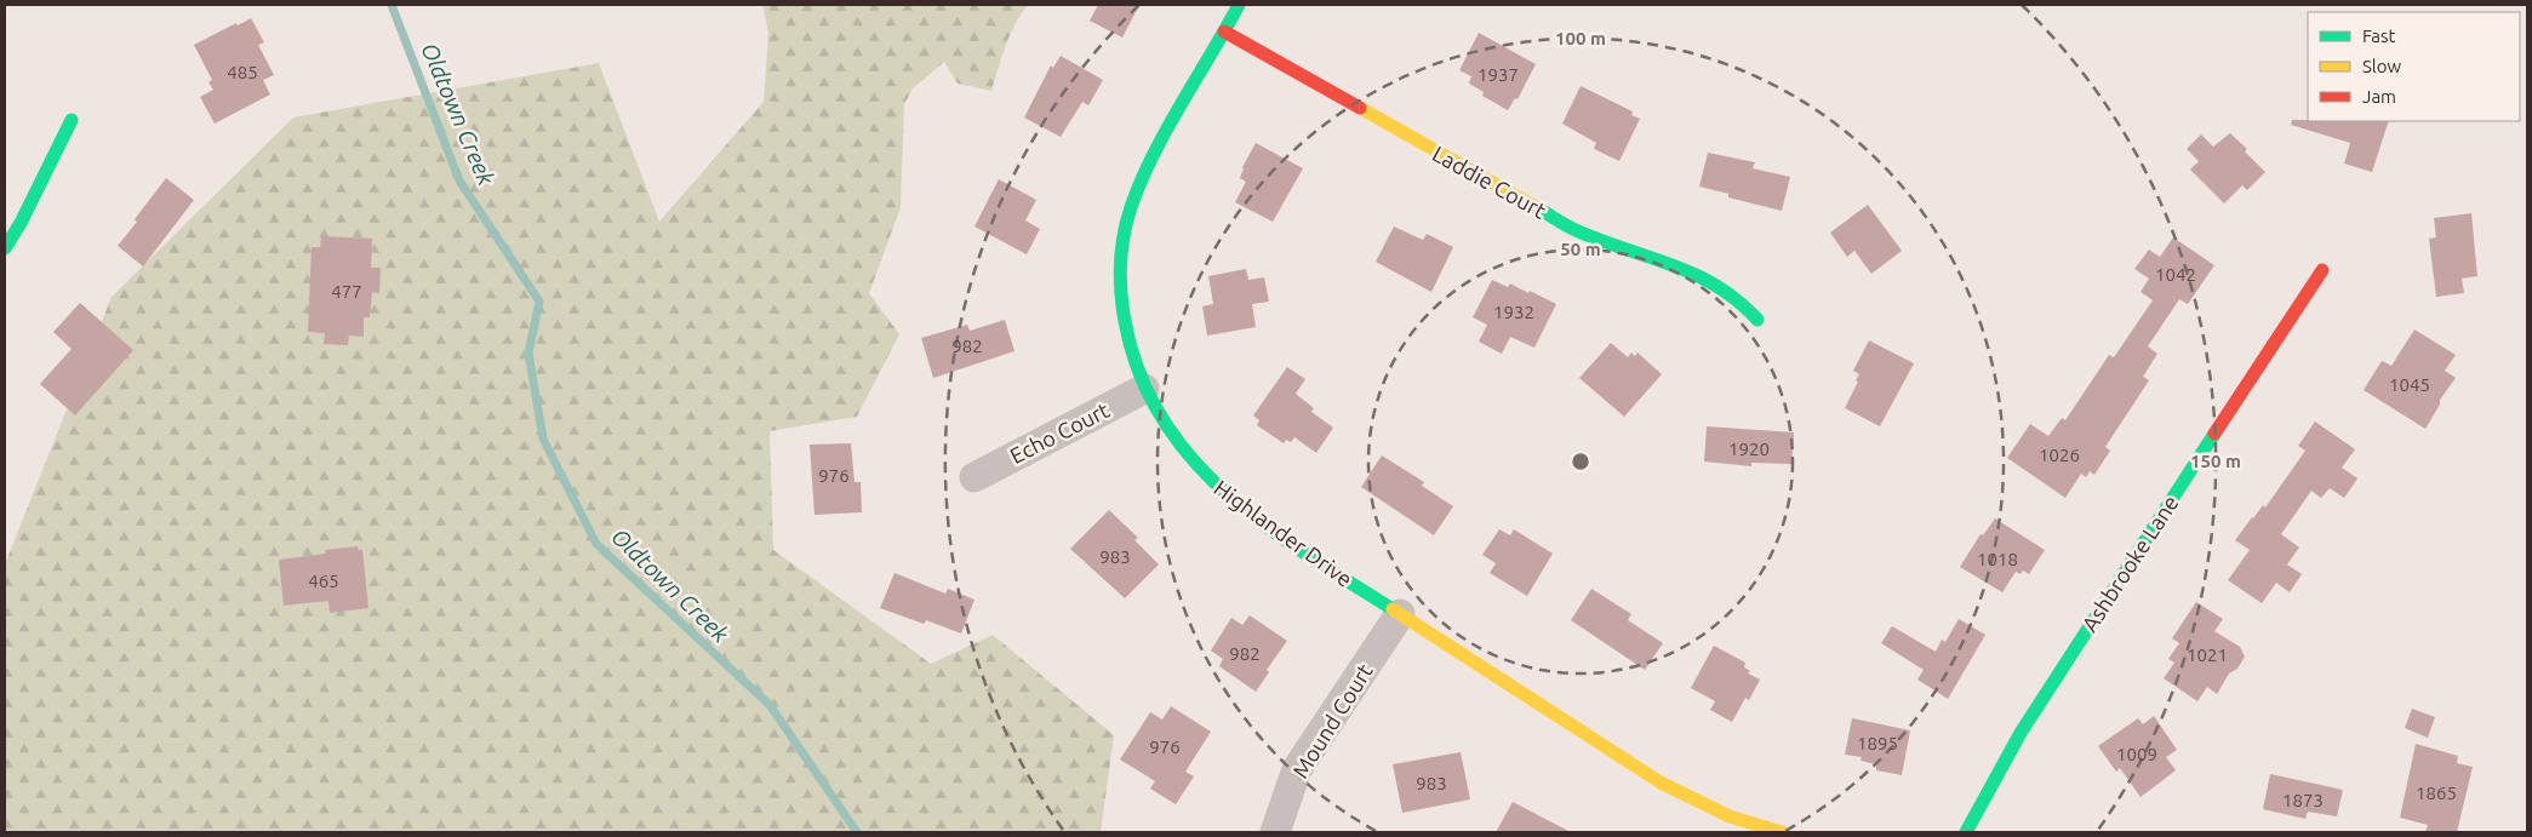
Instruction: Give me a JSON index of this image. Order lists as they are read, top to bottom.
{
  "streets": {
    "street": [
      "Laddie Court",
      "Echo Court",
      "Highlander Drive",
      "Ashbrooke Lane",
      "Mound Court"
    ]
  },
  "crossings": [
    ["Laddie Court", "Highlander Drive"],
    ["Echo Court", "Highlander Drive"],
    ["Highlander Drive", "Mound Court"]
  ],
  "water": ["Oldtown Creek"],
  "house_numbers": [
    "485",
    "1937",
    "1042",
    "477",
    "1932",
    "982",
    "1045",
    "1920",
    "1026",
    "976",
    "983",
    "1018",
    "465",
    "982",
    "1021",
    "1895",
    "976",
    "1009",
    "983",
    "1865",
    "1873"
  ],
  "legend": ["Fast", "Slow", "Jam"],
  "rings": ["100 m", "50 m", "150 m"]
}
